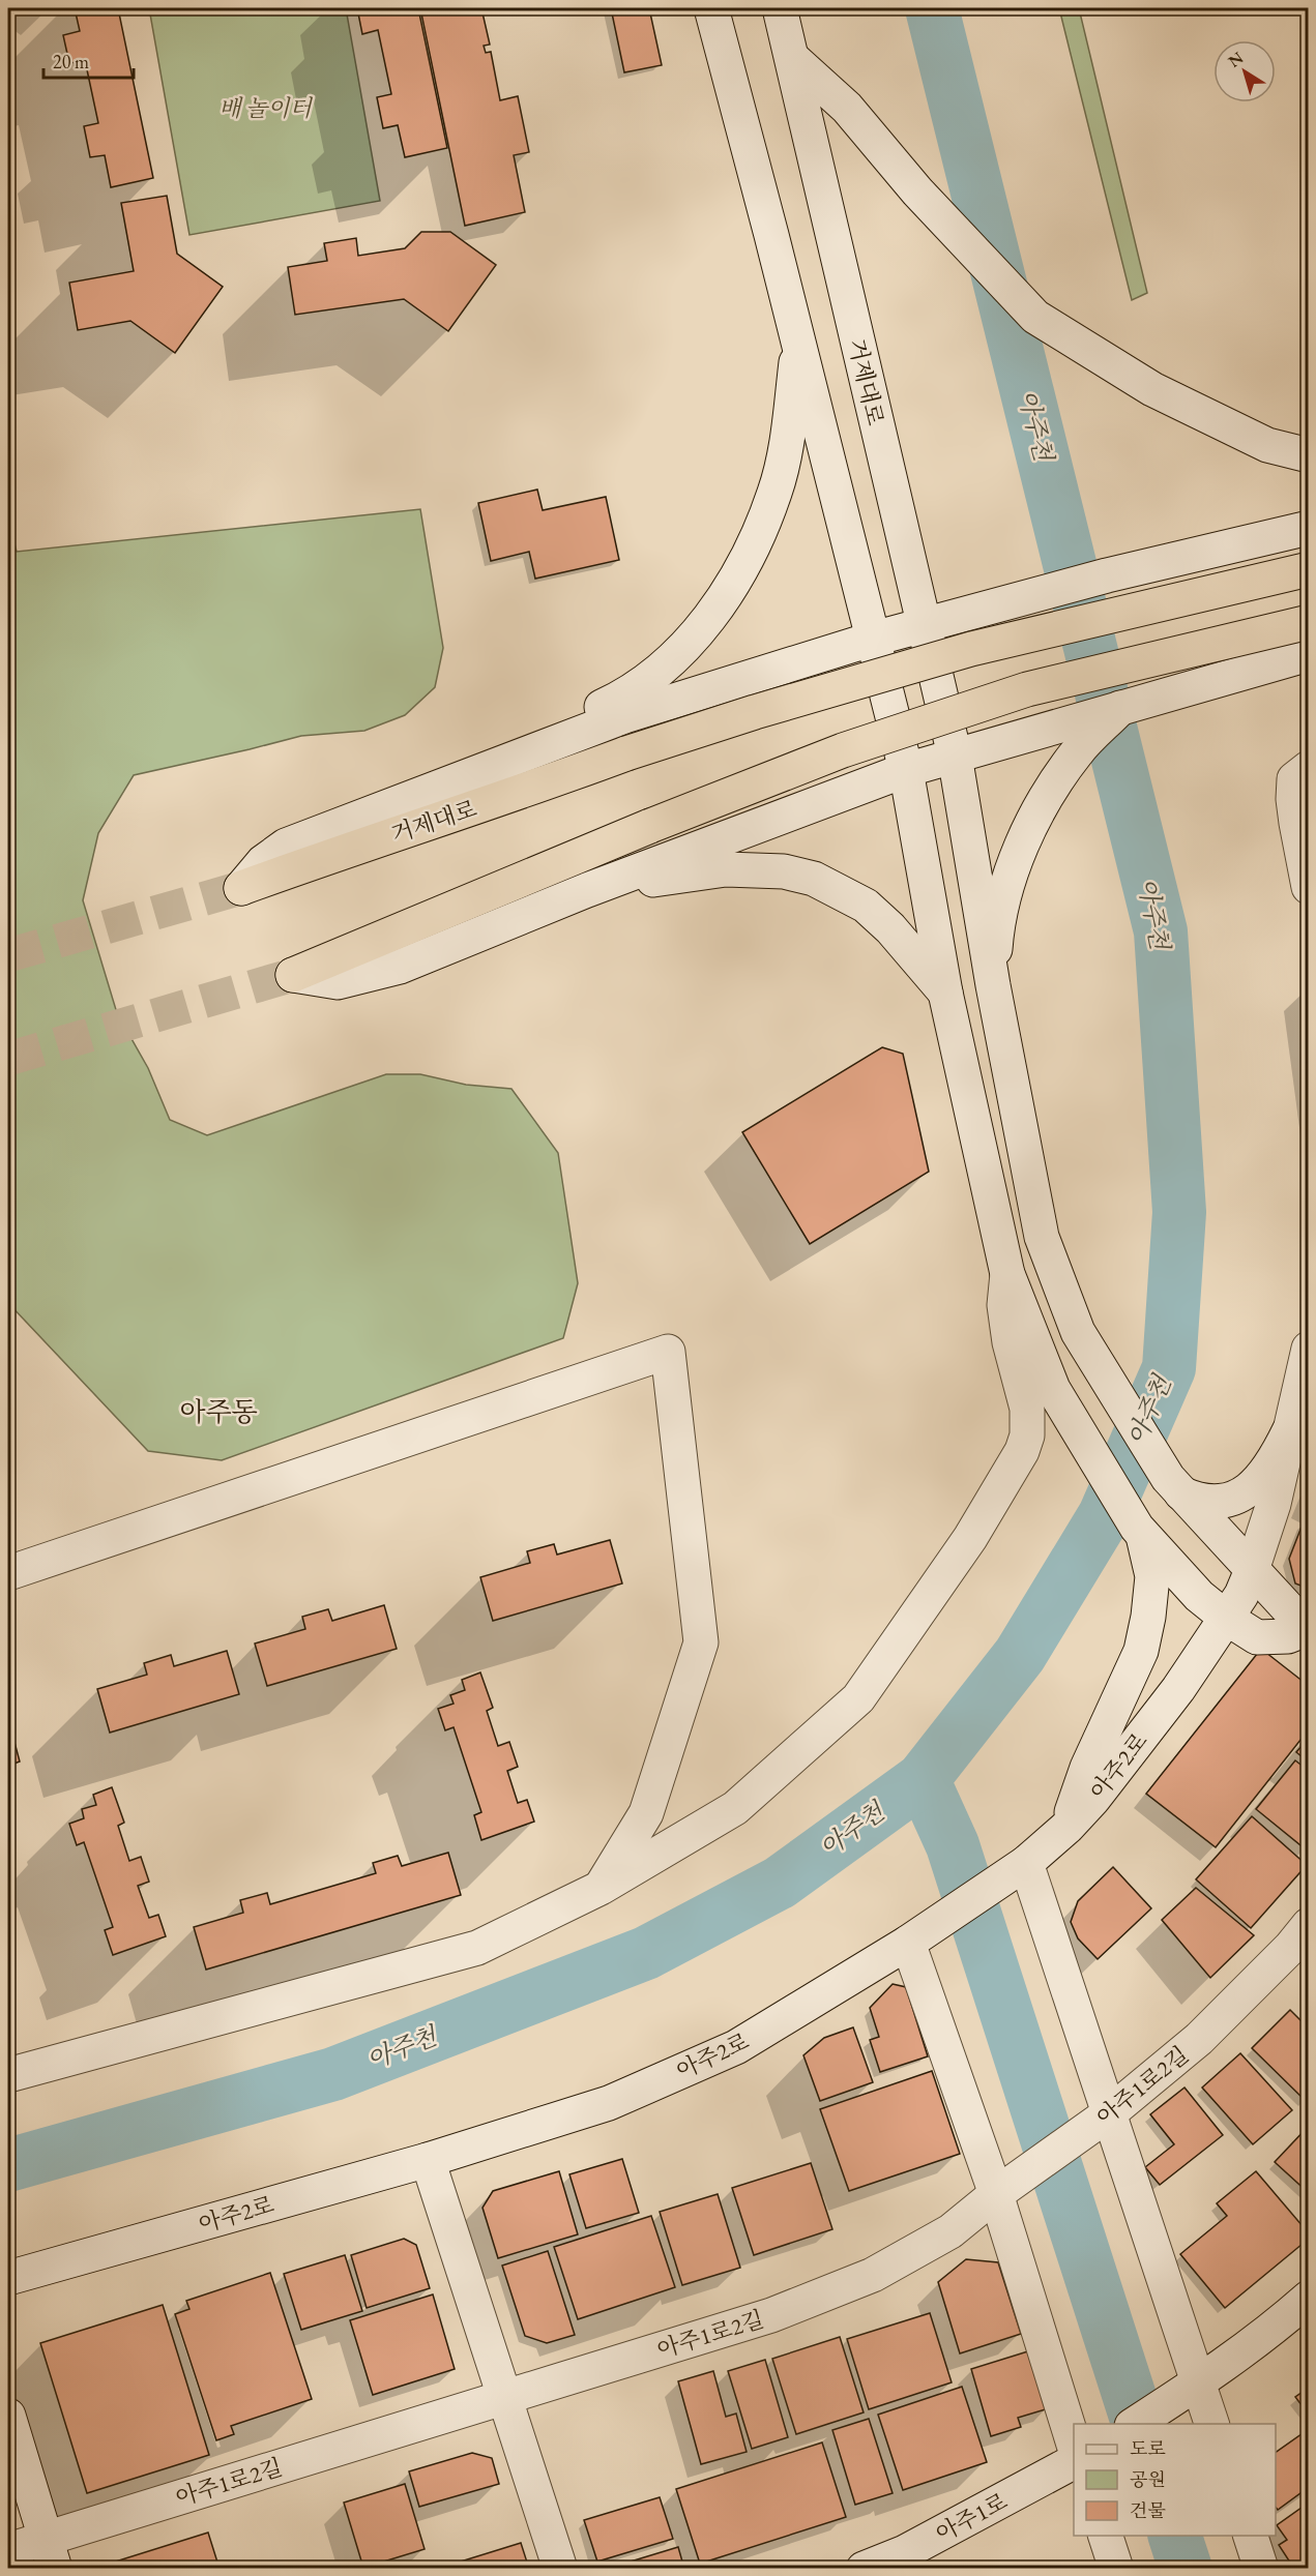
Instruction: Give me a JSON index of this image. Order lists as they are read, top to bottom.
{
  "streets": {
    "highway": ["거제대로"],
    "street": ["아주2로", "아주1로2길", "아주1로"]
  },
  "districts": ["아주동"],
  "water": ["아주천"],
  "parks": ["배 놀이터"],
  "legend": ["도로", "공원", "건물"],
  "scale_bar": "20 m",
  "north": "top left"
}
